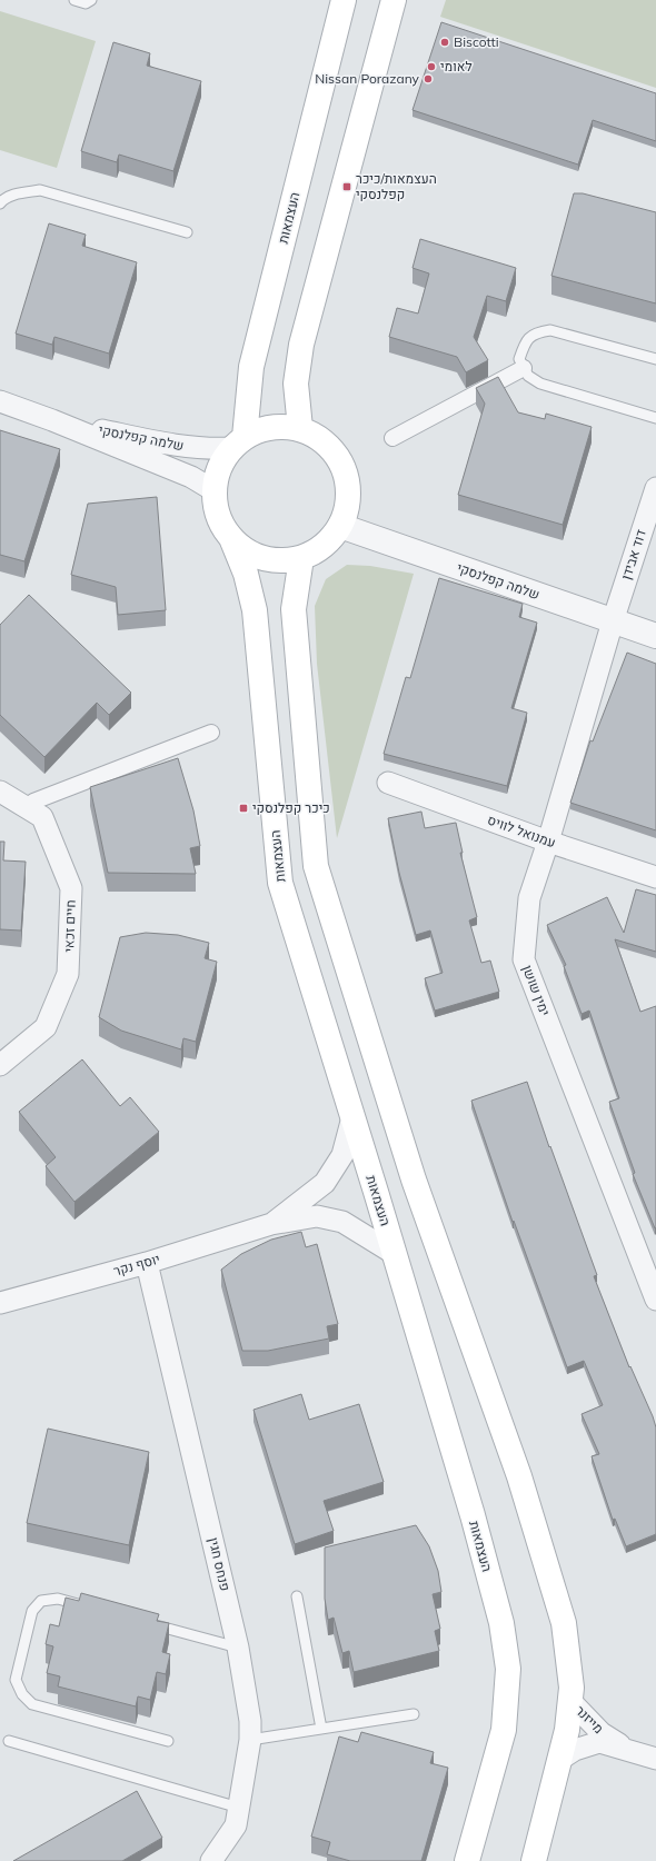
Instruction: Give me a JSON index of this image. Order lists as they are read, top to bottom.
{
  "streets": {
    "main road": ["העצמאות"],
    "street": [
      "שלמה קפלנסקי",
      "דוד אבידן",
      "עמנואל לוויס",
      "חיים זכאי",
      "ימין שושן",
      "יוסף נקר",
      "פנחס חגין",
      "מייזנר"
    ]
  },
  "crossings": [
    ["העצמאות", "שלמה קפלנסקי"],
    ["העצמאות", "יוסף נקר"],
    ["שלמה קפלנסקי", "דוד אבידן"],
    ["שלמה קפלנסקי", "ימין שושן"],
    ["דוד אבידן", "ימין שושן"],
    ["עמנואל לוויס", "ימין שושן"],
    ["יוסף נקר", "פנחס חגין"]
  ],
  "places": {
    "other": ["Biscotti", "לאומי", "Nissan Porazany"],
    "transit": ["העצמאות/כיכר קפלנסקי", "כיכר קפלנסקי"]
  }
}
